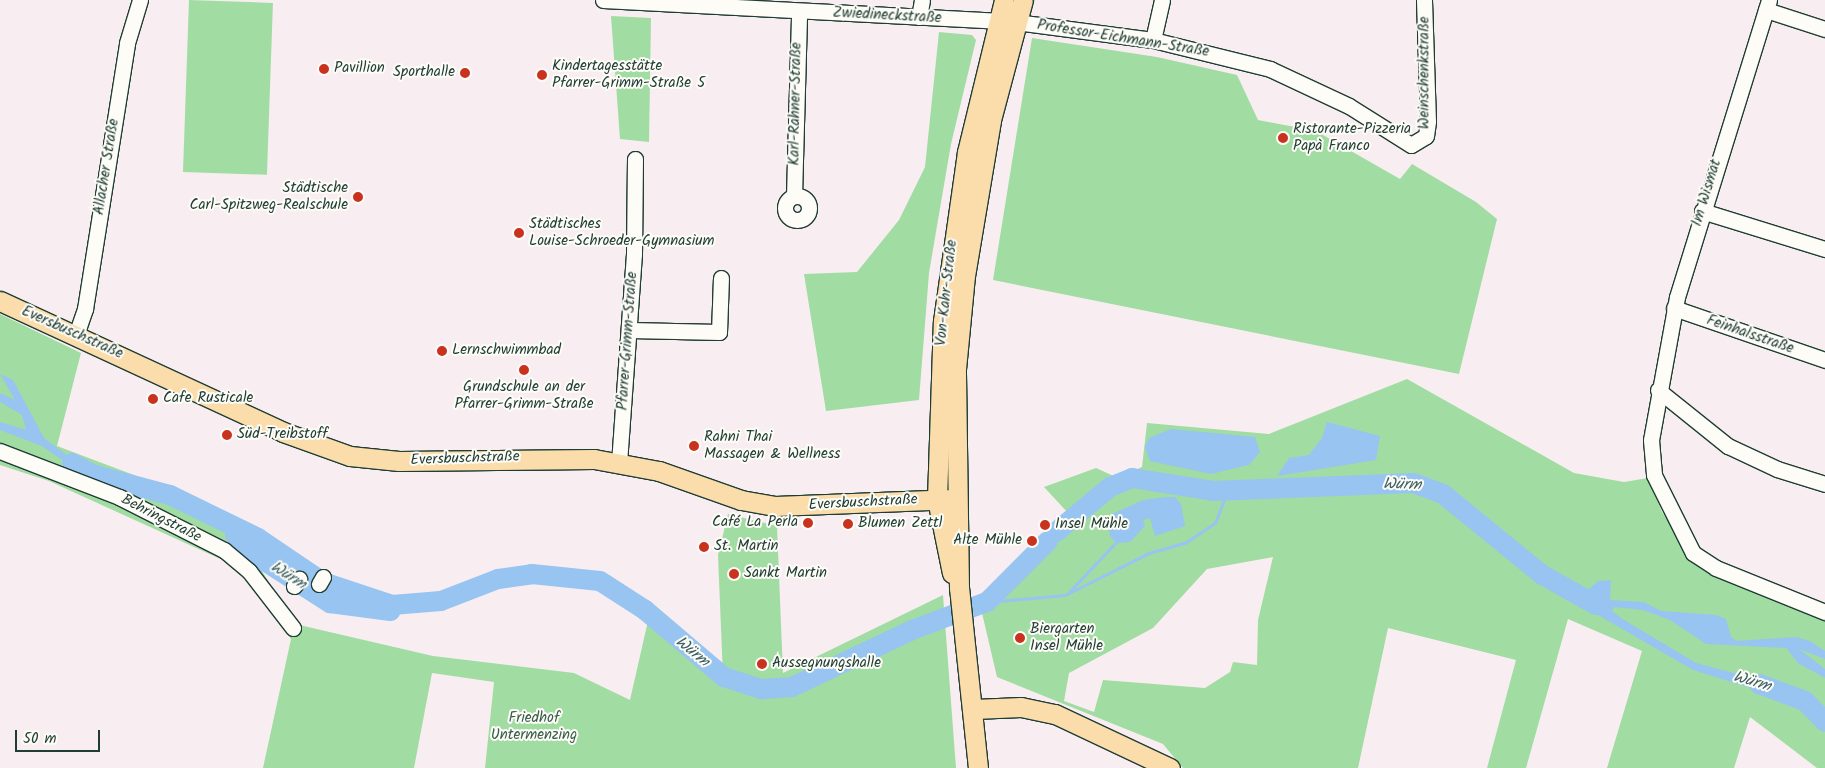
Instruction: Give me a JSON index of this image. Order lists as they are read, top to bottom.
{
  "streets": {
    "main road": ["Von-Kahr-Straße", "Eversbuschstraße"],
    "street": [
      "Zwiedineckstraße",
      "Professor-Eichmann-Straße",
      "Weinschenkstraße",
      "Karl-Rahner-Straße",
      "Allacher Straße",
      "Im Wismat",
      "Feinhalsstraße",
      "Pfarrer-Grimm-Straße",
      "Behringstraße"
    ]
  },
  "crossings": [
    ["Zwiedineckstraße", "Professor-Eichmann-Straße"],
    ["Zwiedineckstraße", "Karl-Rahner-Straße"],
    ["Zwiedineckstraße", "Von-Kahr-Straße"],
    ["Professor-Eichmann-Straße", "Weinschenkstraße"],
    ["Professor-Eichmann-Straße", "Von-Kahr-Straße"],
    ["Allacher Straße", "Eversbuschstraße"],
    ["Im Wismat", "Feinhalsstraße"],
    ["Von-Kahr-Straße", "Eversbuschstraße"],
    ["Eversbuschstraße", "Pfarrer-Grimm-Straße"]
  ],
  "water": ["Würm"],
  "parks": ["Friedhof Untermenzing"],
  "places": [
    "Pavillion",
    "Sporthalle",
    "Kindertagesstätte Pfarrer-Grimm-Straße 5",
    "Ristorante-Pizzeria Papà Franco",
    "Städtische Carl-Spitzweg-Realschule",
    "Städtisches Louise-Schroeder-Gymnasium",
    "Lernschwimmbad",
    "Grundschule an der Pfarrer-Grimm-Straße",
    "Cafe Rusticale",
    "Süd-Treibstoff",
    "Rahni Thai Massagen & Wellness",
    "Café La Perla",
    "Blumen Zettl",
    "Insel Mühle",
    "Alte Mühle",
    "St. Martin",
    "Sankt Martin",
    "Biergarten Insel Mühle",
    "Aussegnungshalle"
  ],
  "scale_bar": "50 m"
}
